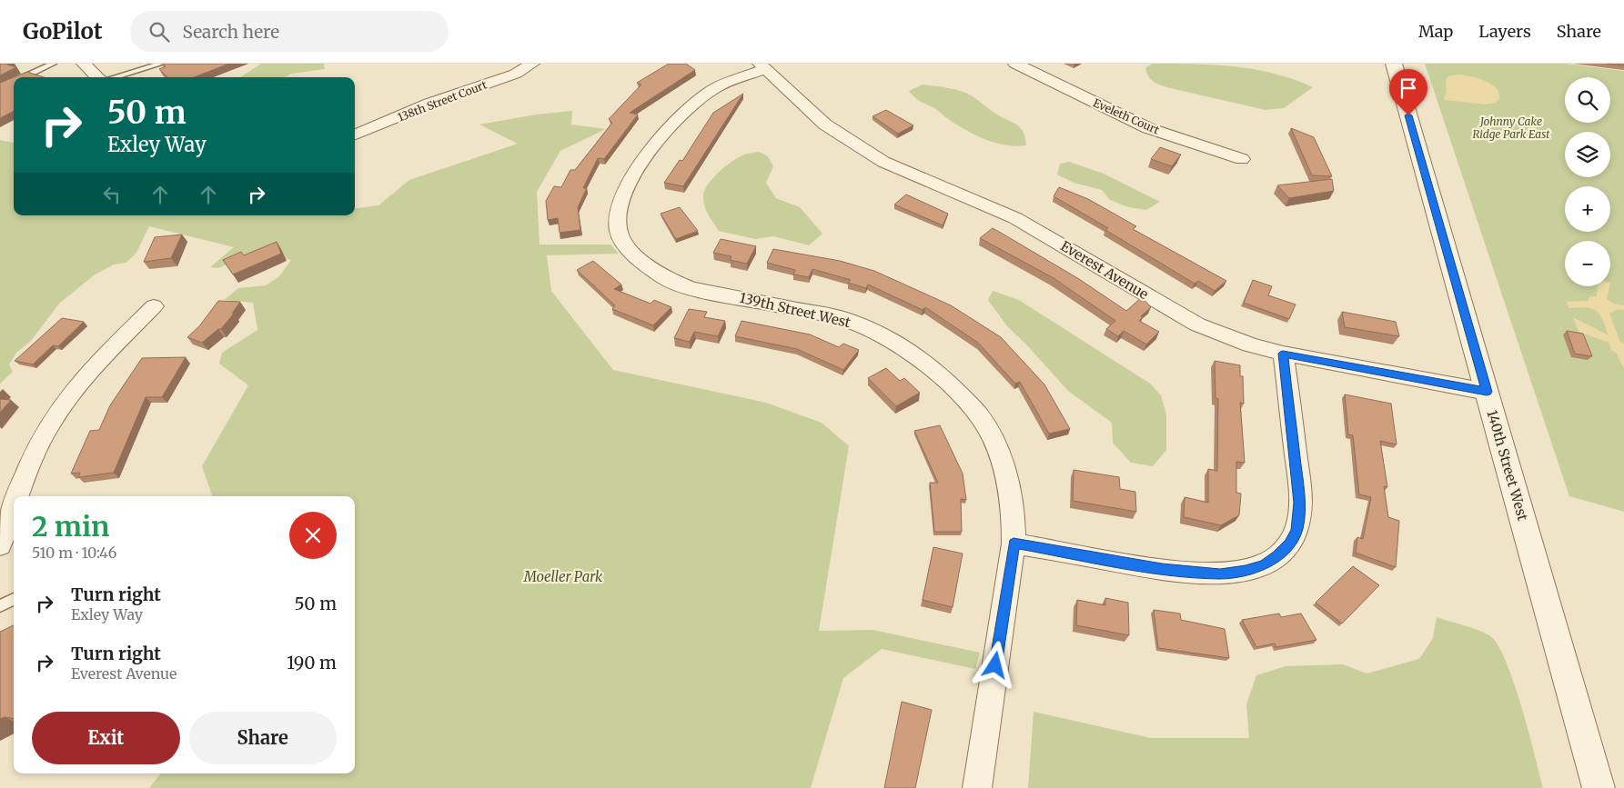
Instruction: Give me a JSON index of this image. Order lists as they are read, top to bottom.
{
  "streets": {
    "street": [
      "138th Street Court",
      "Eveleth Court",
      "Everest Avenue",
      "139th Street West",
      "140th Street West"
    ]
  },
  "crossings": [
    ["Everest Avenue", "139th Street West"],
    ["Everest Avenue", "140th Street West"]
  ],
  "parks": ["Johnny Cake Ridge Park East", "Moeller Park"],
  "page": {
    "header": "GoPilot",
    "search": "Search here",
    "nav": ["Map", "Layers", "Share"],
    "map_buttons": ["+", "−"],
    "turn": ["50 m", "Exley Way"],
    "heading": ["2 min", "510 m · 10:46"],
    "list": [
      {
        "name": "Turn right",
        "note": "Exley Way",
        "value": "50 m"
      },
      {
        "name": "Turn right",
        "note": "Everest Avenue",
        "value": "190 m"
      }
    ],
    "buttons": ["Exit", "Share"]
  }
}
